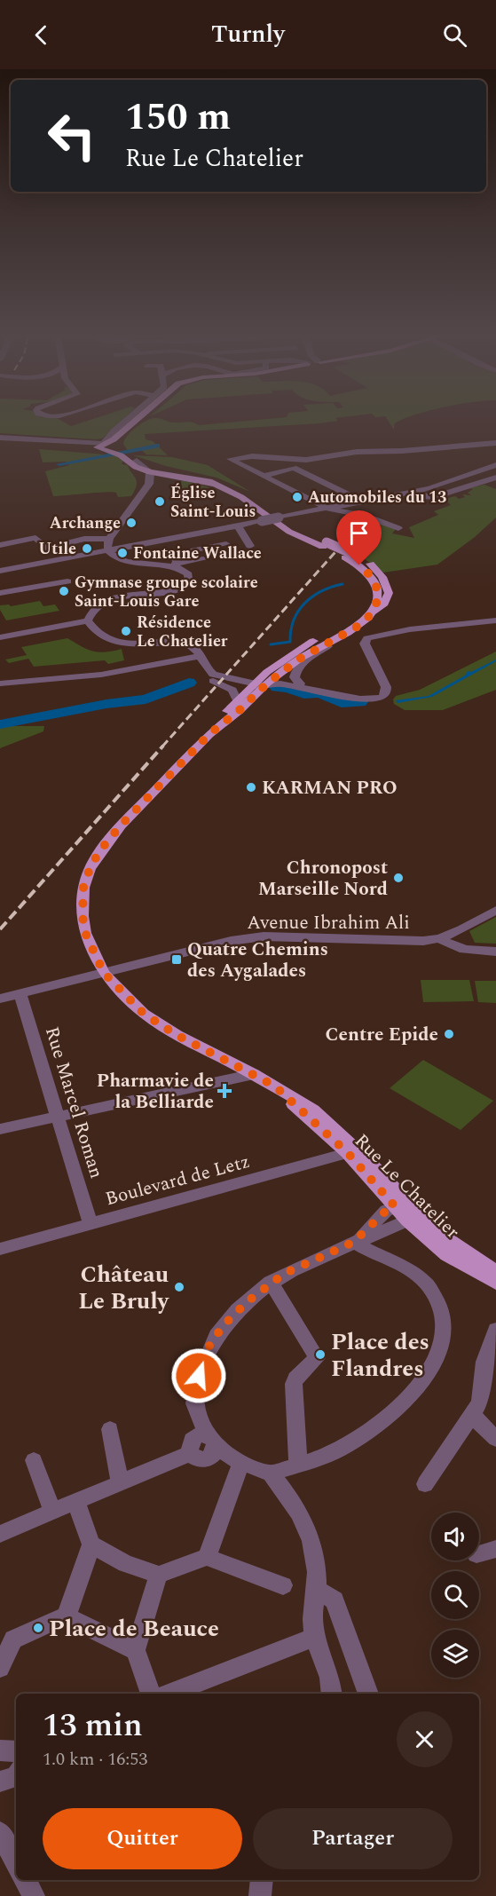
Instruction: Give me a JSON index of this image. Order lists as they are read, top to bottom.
{
  "streets": {
    "main road": ["Rue Le Chatelier"],
    "street": ["Avenue Ibrahim Ali", "Rue Marcel Roman", "Boulevard de Letz"]
  },
  "crossings": [
    ["Avenue Ibrahim Ali", "Rue Marcel Roman"],
    ["Avenue Ibrahim Ali", "Rue Le Chatelier"],
    ["Rue Marcel Roman", "Boulevard de Letz"],
    ["Boulevard de Letz", "Rue Le Chatelier"]
  ],
  "places": {
    "other": [
      "Automobiles du 13",
      "Église Saint-Louis",
      "Archange",
      "Utile",
      "Fontaine Wallace",
      "Gymnase groupe scolaire Saint-Louis Gare",
      "Résidence Le Chatelier",
      "KARMAN PRO",
      "Chronopost Marseille Nord",
      "Centre Epide",
      "Château Le Bruly",
      "Place des Flandres",
      "Place de Beauce"
    ],
    "transit": ["Quatre Chemins des Aygalades"],
    "health": ["Pharmavie de la Belliarde"]
  },
  "page": {
    "header": "Turnly",
    "turn": ["150 m", "Rue Le Chatelier"],
    "heading": ["13 min", "1.0 km · 16:53"],
    "buttons": ["Quitter", "Partager"]
  }
}
